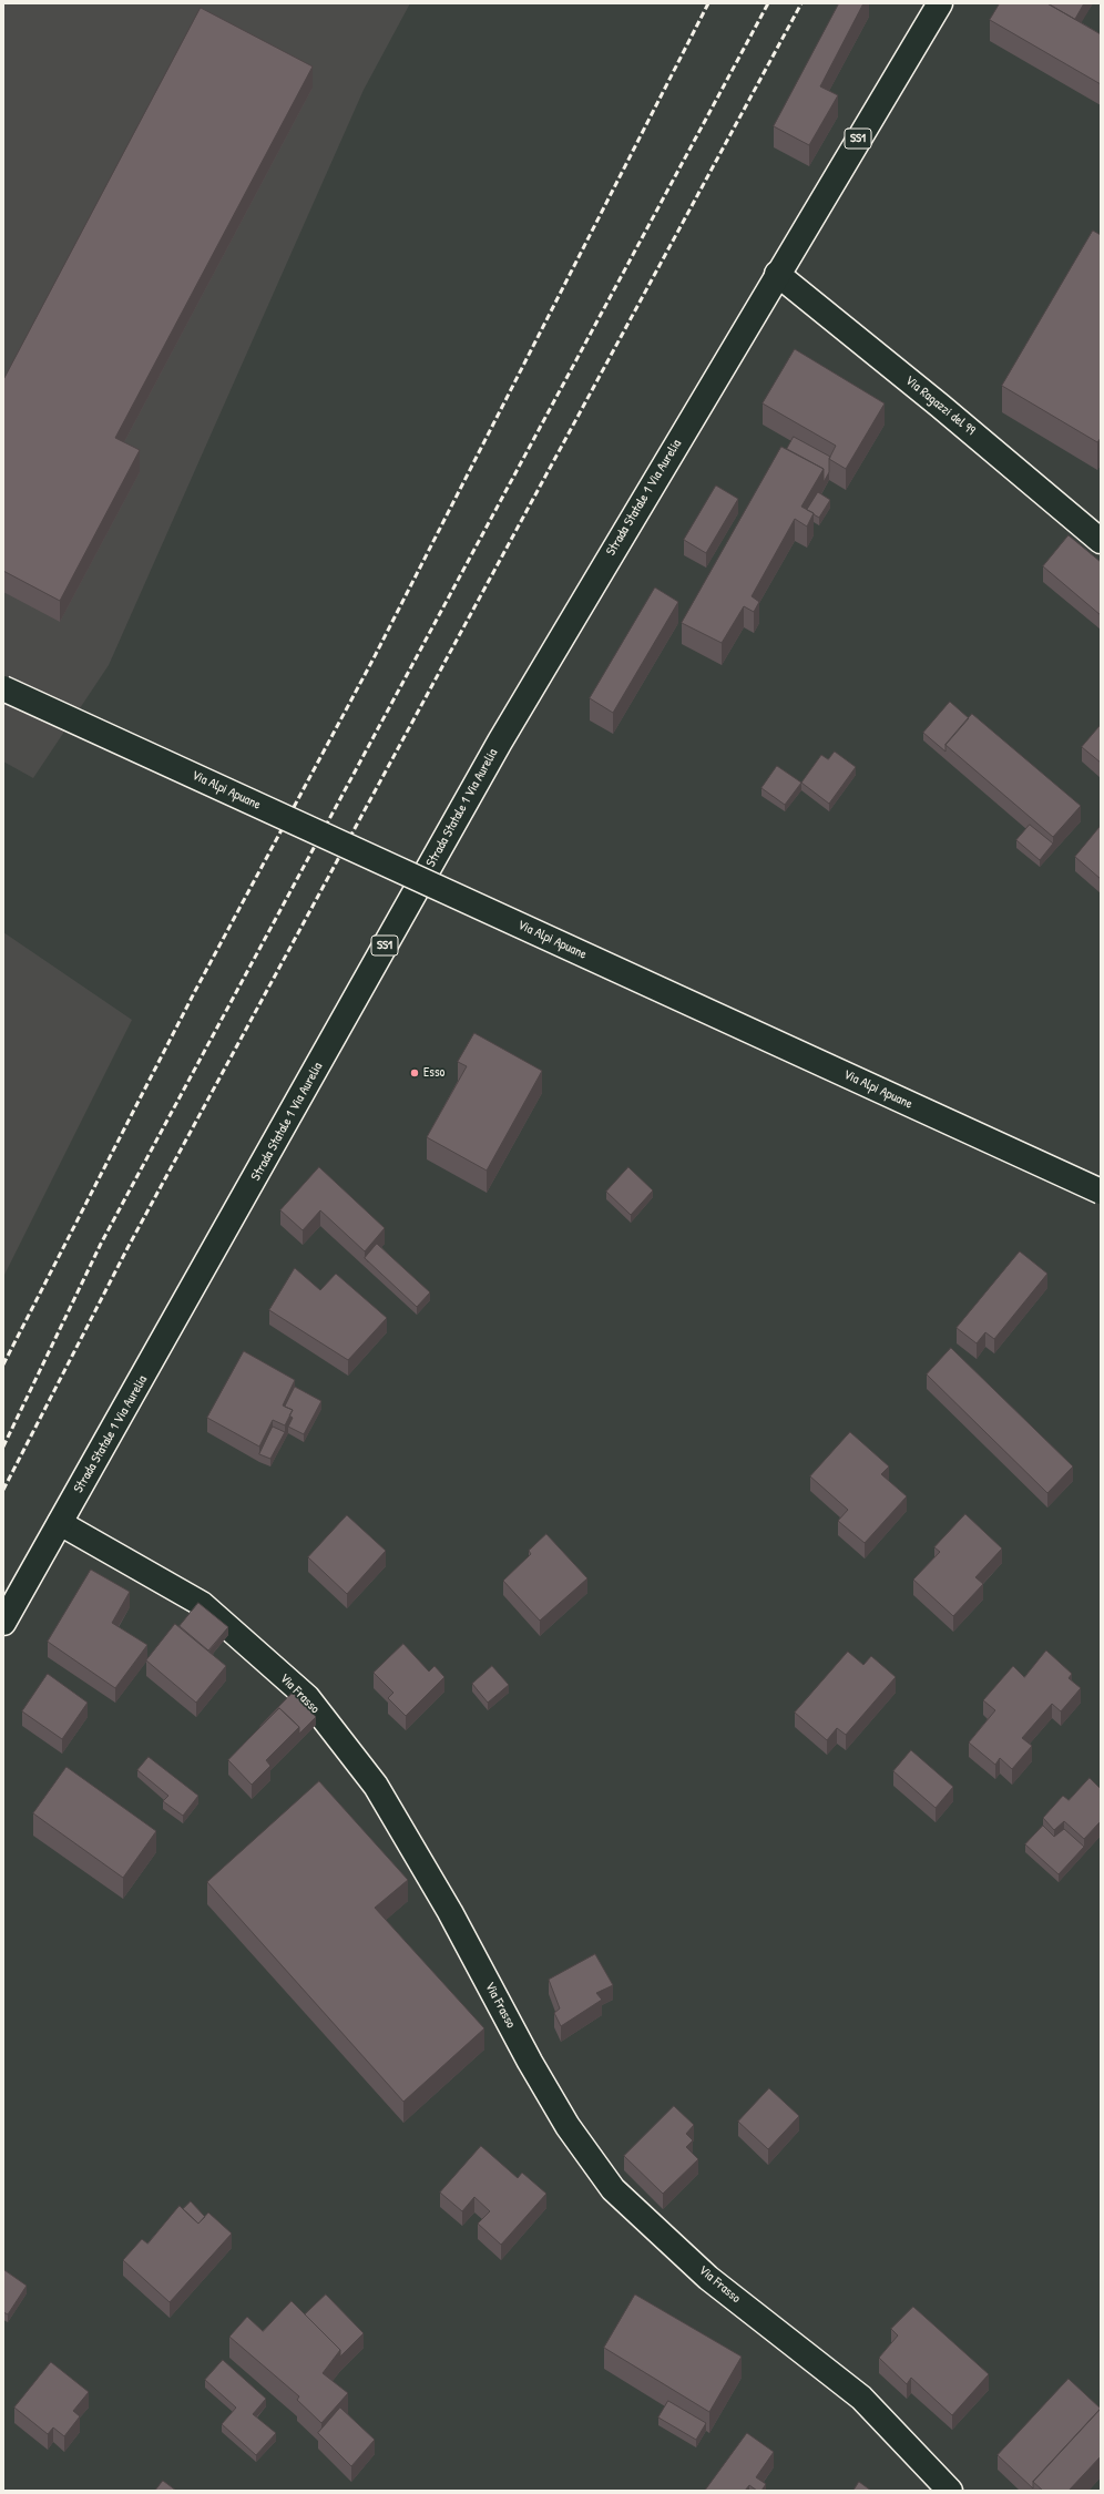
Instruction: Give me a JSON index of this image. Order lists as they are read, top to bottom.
{
  "streets": {
    "main road": [
      "SS1",
      "Via Ragazzi del 99",
      "Strada Statale 1 Via Aurelia",
      "Via Alpi Apuane",
      "Via Frasso"
    ]
  },
  "crossings": [
    ["Via Ragazzi del 99", "Strada Statale 1 Via Aurelia"],
    ["Strada Statale 1 Via Aurelia", "Via Frasso"]
  ],
  "places": ["Esso"]
}
